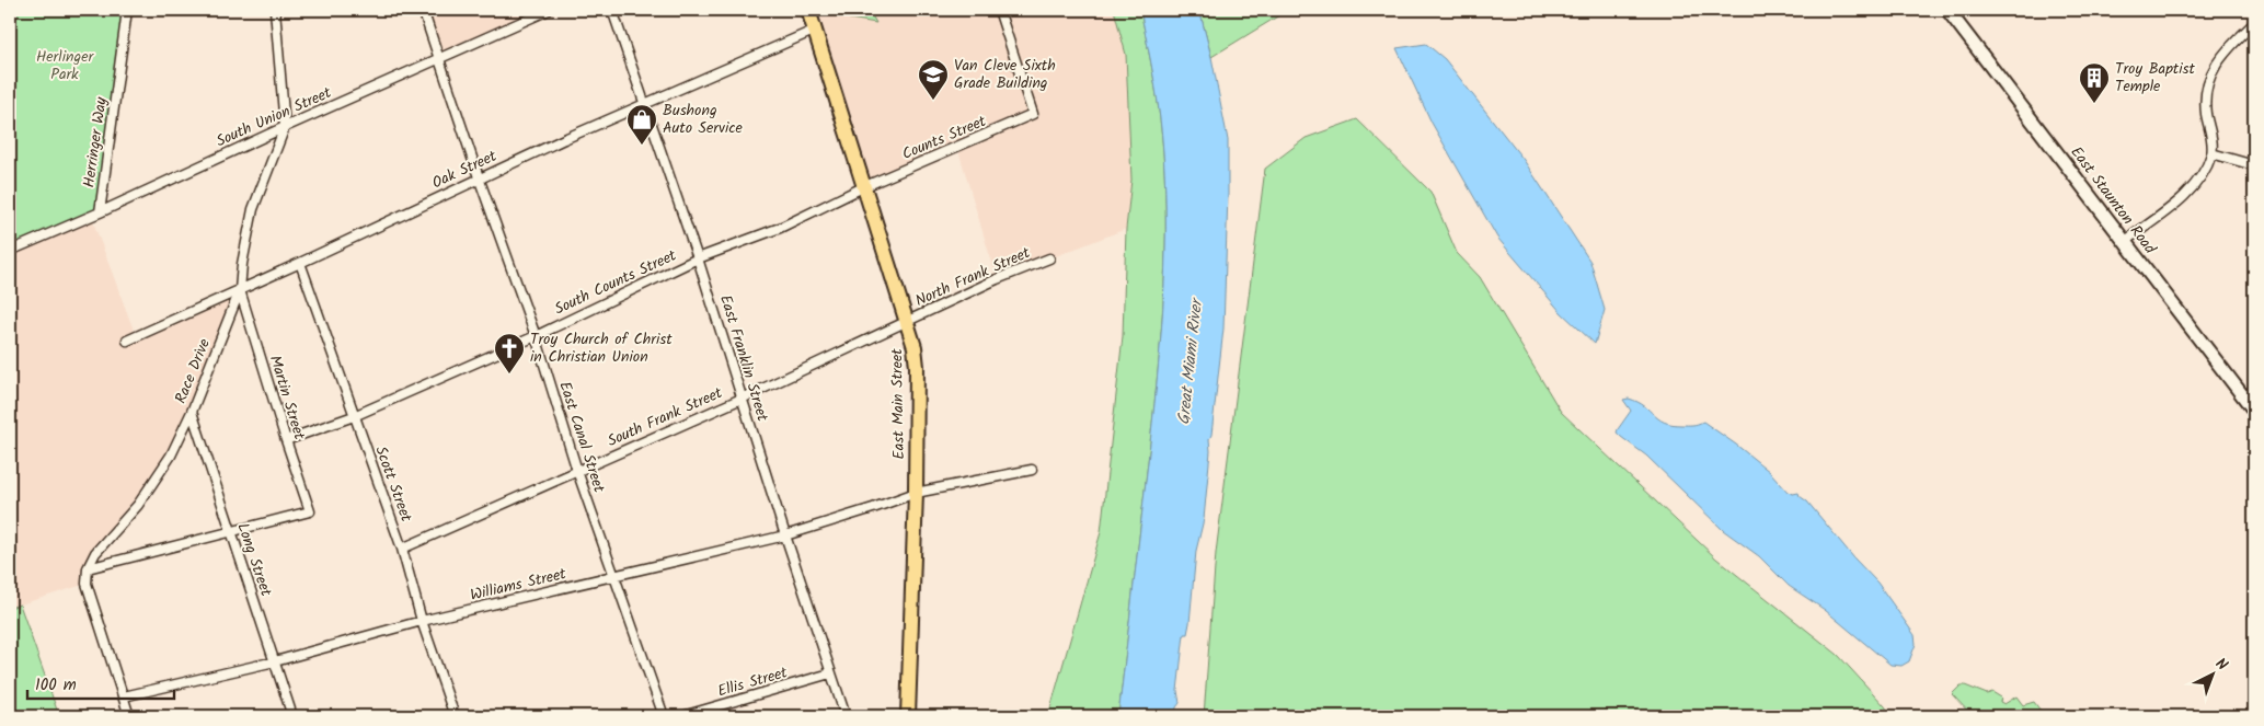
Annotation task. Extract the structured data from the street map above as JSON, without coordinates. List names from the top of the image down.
{
  "streets": {
    "main road": ["East Staunton Road", "East Main Street"],
    "street": [
      "South Union Street",
      "Counts Street",
      "Herringer Way",
      "Oak Street",
      "North Frank Street",
      "South Counts Street",
      "East Franklin Street",
      "Race Drive",
      "Martin Street",
      "South Frank Street",
      "East Canal Street",
      "Scott Street",
      "Long Street",
      "Williams Street",
      "Ellis Street"
    ]
  },
  "crossings": [
    ["South Union Street", "Herringer Way"],
    ["South Union Street", "Race Drive"],
    ["South Union Street", "East Canal Street"],
    ["Counts Street", "South Counts Street"],
    ["Counts Street", "East Main Street"],
    ["Oak Street", "East Franklin Street"],
    ["Oak Street", "Race Drive"],
    ["Oak Street", "Martin Street"],
    ["Oak Street", "East Main Street"],
    ["Oak Street", "East Canal Street"],
    ["Oak Street", "Scott Street"],
    ["North Frank Street", "East Main Street"],
    ["North Frank Street", "South Frank Street"],
    ["South Counts Street", "East Franklin Street"],
    ["South Counts Street", "Martin Street"],
    ["South Counts Street", "East Main Street"],
    ["South Counts Street", "East Canal Street"],
    ["South Counts Street", "Scott Street"],
    ["East Franklin Street", "South Frank Street"],
    ["East Franklin Street", "Williams Street"],
    ["East Franklin Street", "Ellis Street"],
    ["Race Drive", "Martin Street"],
    ["Race Drive", "Long Street"],
    ["Martin Street", "Long Street"],
    ["East Main Street", "South Frank Street"],
    ["East Main Street", "Williams Street"],
    ["South Frank Street", "East Canal Street"],
    ["South Frank Street", "Scott Street"],
    ["East Canal Street", "Williams Street"],
    ["Scott Street", "Williams Street"],
    ["Long Street", "Williams Street"]
  ],
  "water": ["Great Miami River"],
  "parks": ["Herlinger Park"],
  "places": {
    "school or university": ["Van Cleve Sixth Grade Building"],
    "building": ["Troy Baptist Temple"],
    "shop": ["Bushong Auto Service"],
    "church": ["Troy Church of Christ in Christian Union"]
  },
  "scale_bar": "100 m",
  "north": "top right"
}
